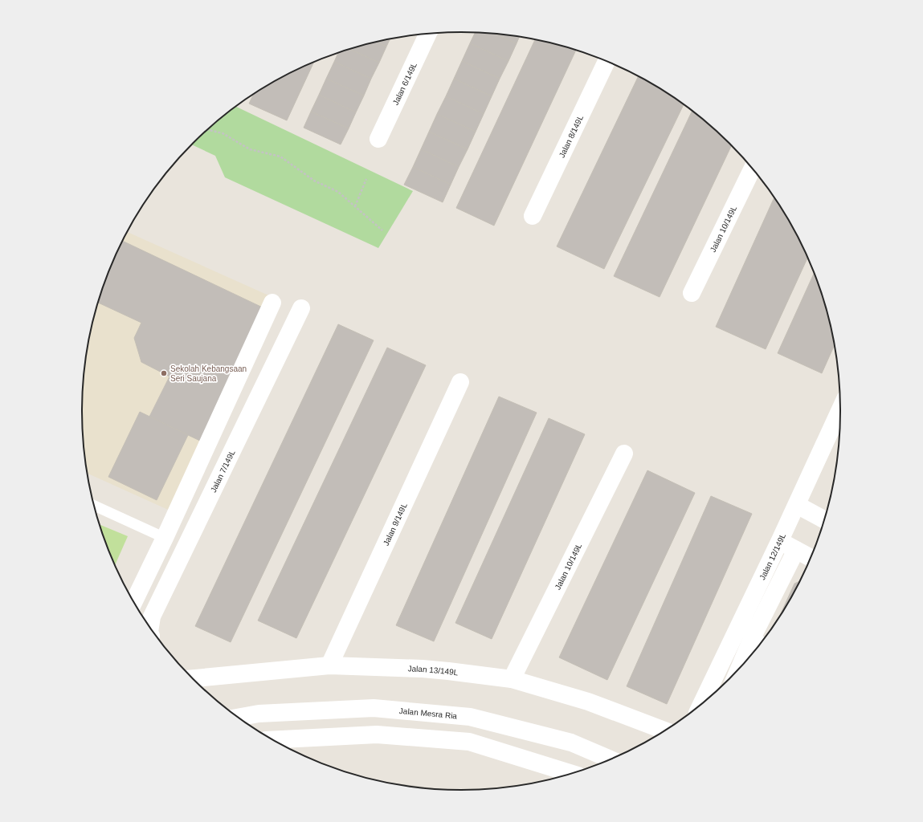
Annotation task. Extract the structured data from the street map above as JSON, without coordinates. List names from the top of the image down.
{
  "streets": {
    "street": [
      "Jalan 6/149L",
      "Jalan 8/149L",
      "Jalan 10/149L",
      "Jalan 7/149L",
      "Jalan 9/149L",
      "Jalan 12/149L",
      "Jalan 13/149L",
      "Jalan Mesra Ria"
    ]
  },
  "crossings": [
    ["Jalan 10/149L", "Jalan 13/149L"],
    ["Jalan 9/149L", "Jalan 13/149L"]
  ],
  "places": ["Sekolah Kebangsaan Seri Saujana"]
}
